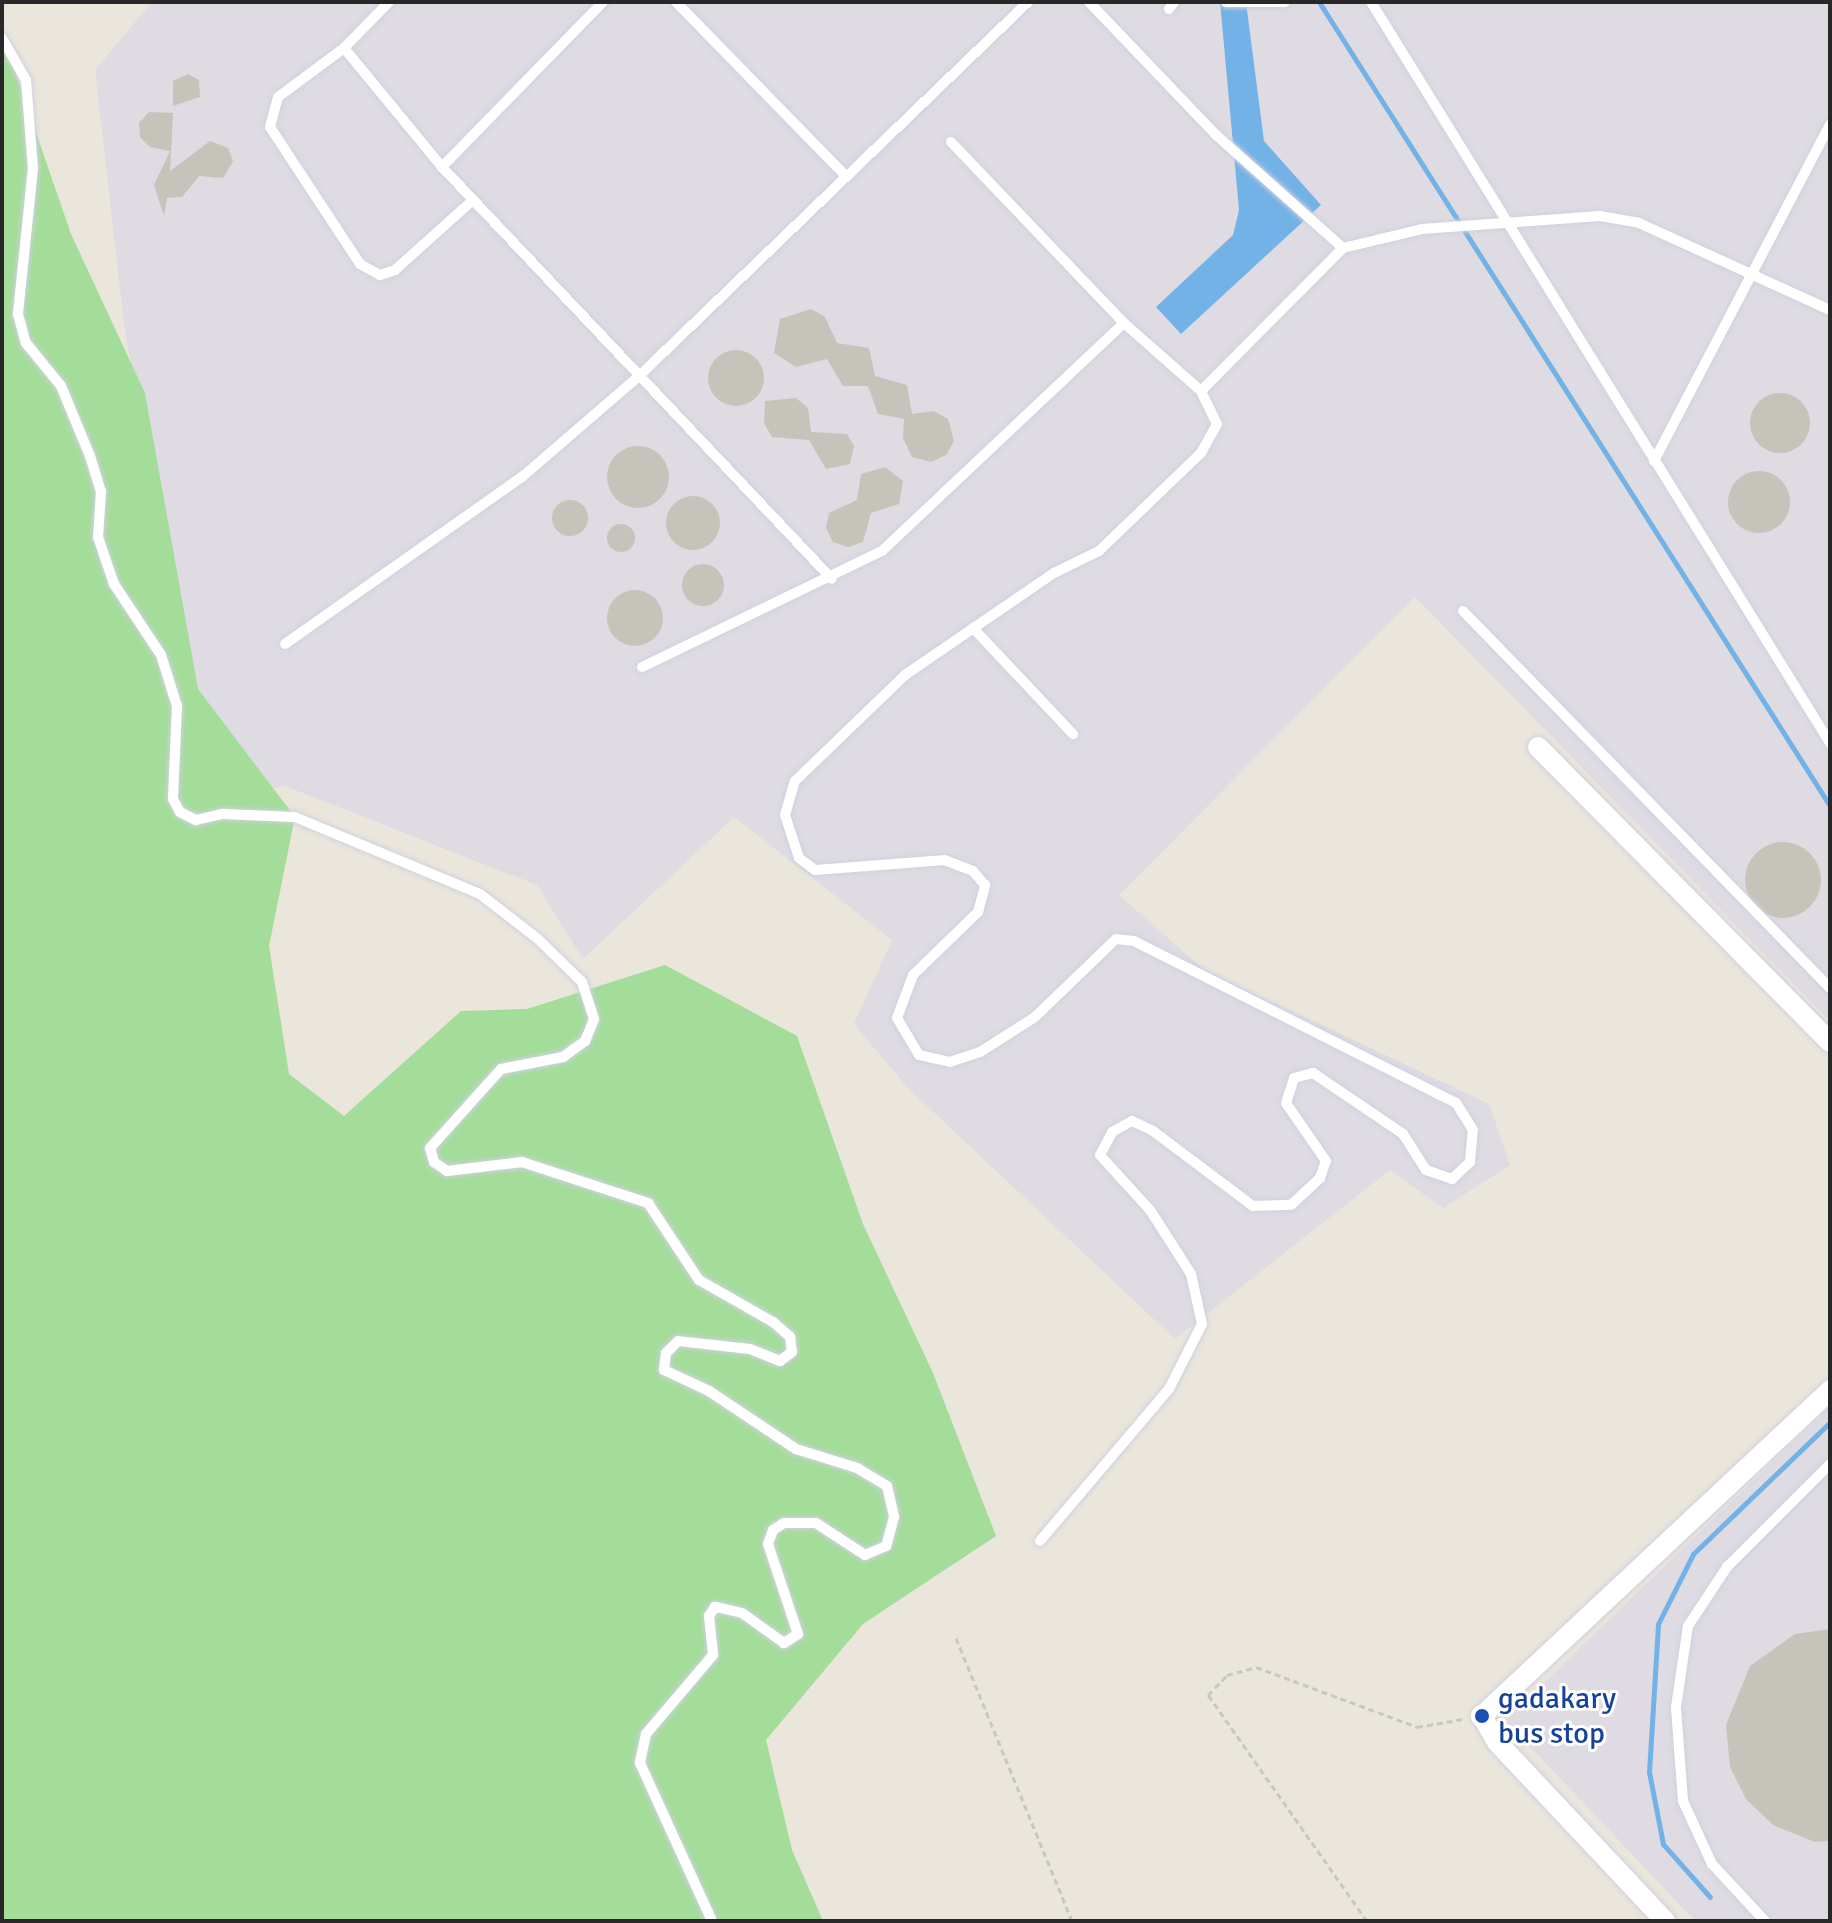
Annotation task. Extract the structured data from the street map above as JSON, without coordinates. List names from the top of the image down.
{
  "places": ["gadakary bus stop"]
}
